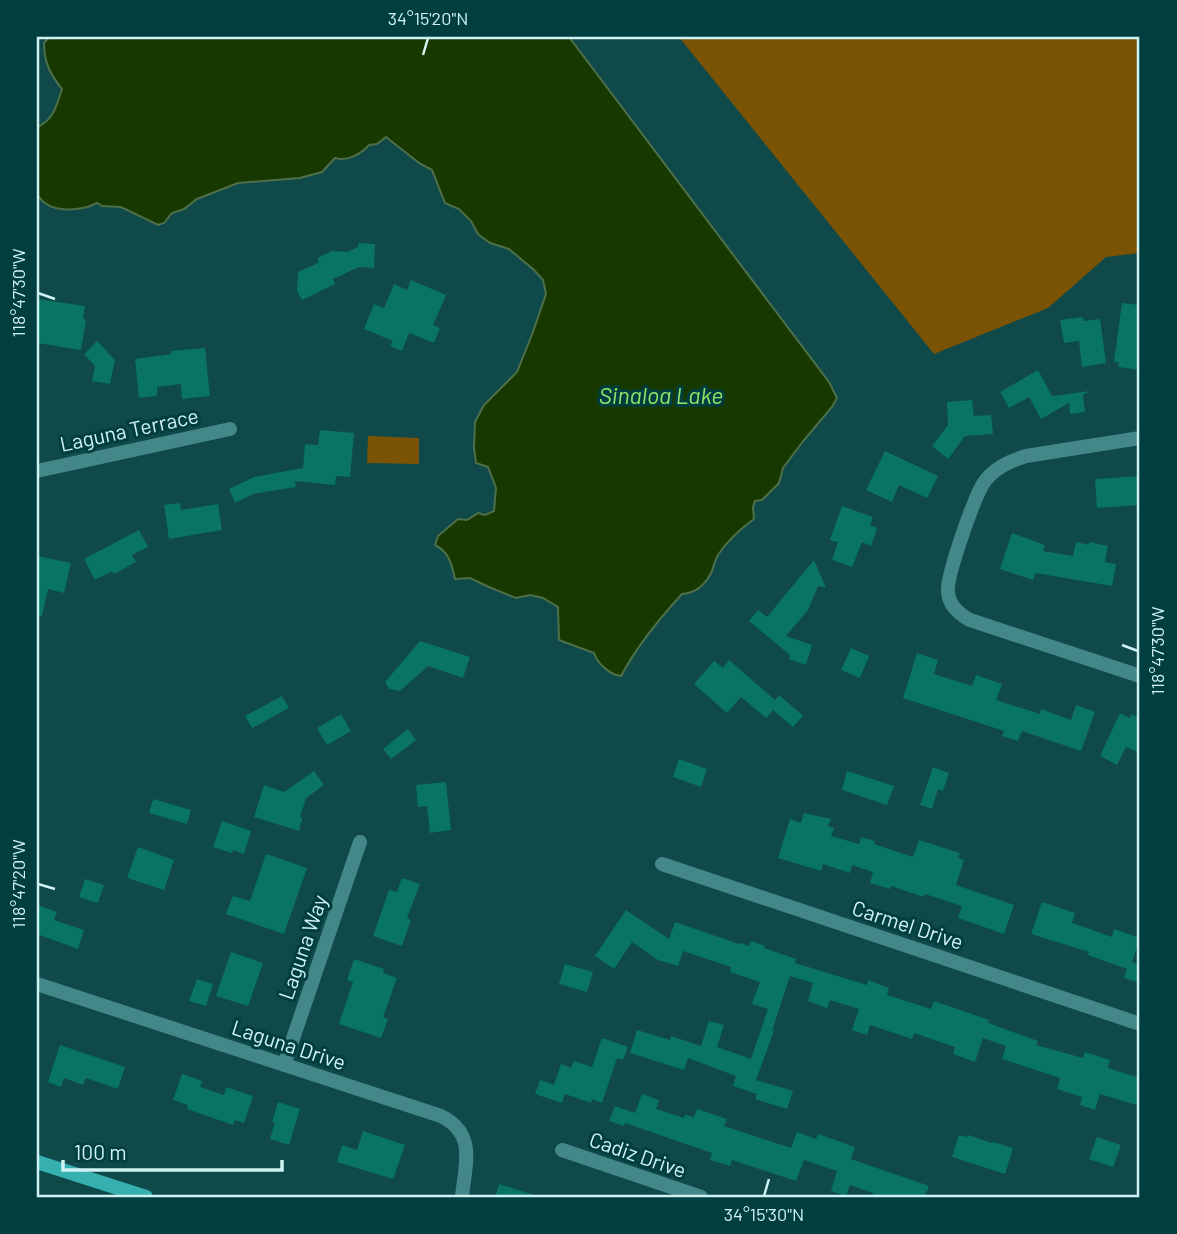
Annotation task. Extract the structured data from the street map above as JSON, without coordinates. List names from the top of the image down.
{
  "streets": {
    "street": [
      "Laguna Terrace",
      "Carmel Drive",
      "Laguna Way",
      "Laguna Drive",
      "Cadiz Drive"
    ]
  },
  "crossings": [
    ["Laguna Way", "Laguna Drive"]
  ],
  "water": ["Sinaloa Lake"],
  "scale_bar": "100 m",
  "coordinates": [
    "34°15'20\"N",
    "118°47'30\"W",
    "118°47'20\"W",
    "34°15'30\"N"
  ]
}
